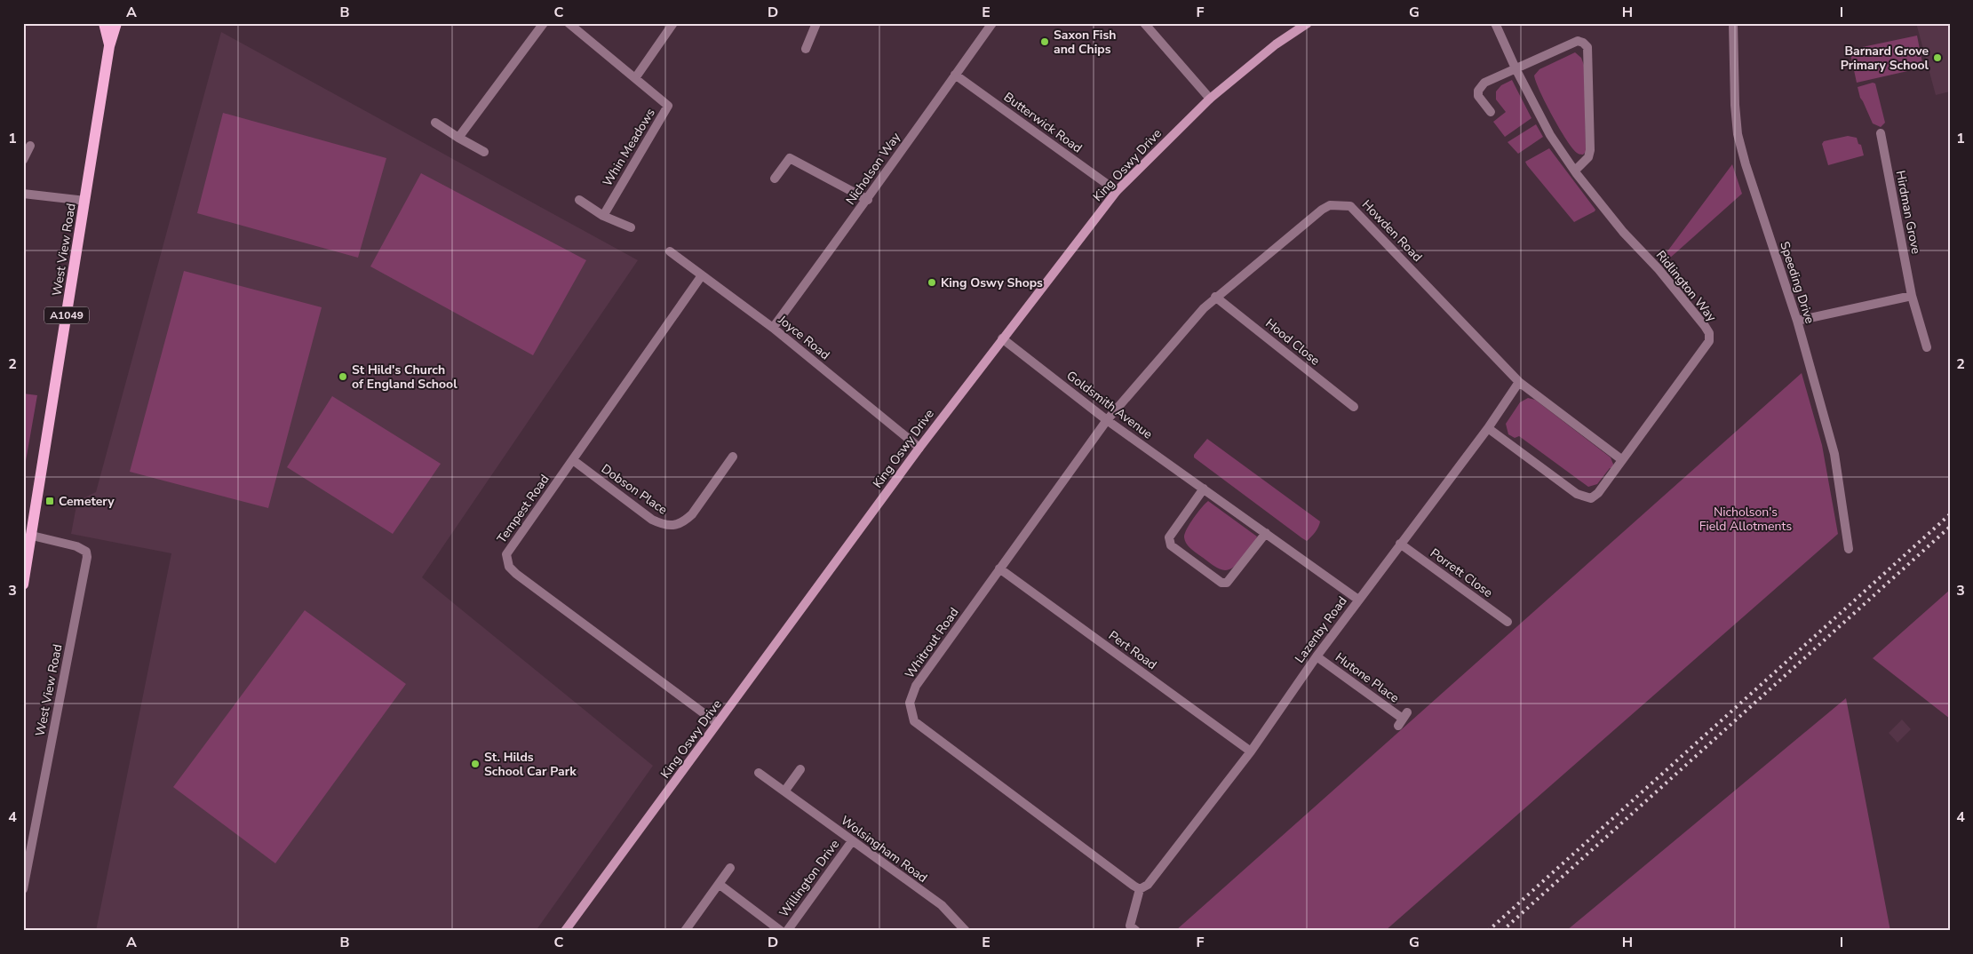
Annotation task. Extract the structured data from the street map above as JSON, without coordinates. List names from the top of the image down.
{
  "streets": {
    "main road": ["West View Road", "A1049"],
    "street": [
      "Butterwick Road",
      "Whin Meadows",
      "King Oswy Drive",
      "Nicholson Way",
      "Hirdman Grove",
      "Howden Road",
      "Speeding Drive",
      "Ridlington Way",
      "Joyce Road",
      "Hood Close",
      "Goldsmith Avenue",
      "Dobson Place",
      "Tempest Road",
      "Porrett Close",
      "Lazenby Road",
      "Whitrout Road",
      "Pert Road",
      "Hutone Place",
      "Wolsingham Road",
      "Willington Drive"
    ]
  },
  "crossings": [
    ["Butterwick Road", "King Oswy Drive"],
    ["Butterwick Road", "Nicholson Way"],
    ["King Oswy Drive", "Joyce Road"],
    ["King Oswy Drive", "Goldsmith Avenue"],
    ["King Oswy Drive", "Tempest Road"],
    ["Nicholson Way", "Joyce Road"],
    ["Howden Road", "Ridlington Way"],
    ["Howden Road", "Hood Close"],
    ["Howden Road", "Goldsmith Avenue"],
    ["Howden Road", "Lazenby Road"],
    ["Howden Road", "Whitrout Road"],
    ["Ridlington Way", "Lazenby Road"],
    ["Joyce Road", "Tempest Road"],
    ["Goldsmith Avenue", "Lazenby Road"],
    ["Goldsmith Avenue", "Whitrout Road"],
    ["Dobson Place", "Tempest Road"],
    ["Porrett Close", "Lazenby Road"],
    ["Lazenby Road", "Whitrout Road"],
    ["Lazenby Road", "Pert Road"],
    ["Lazenby Road", "Hutone Place"],
    ["Whitrout Road", "Pert Road"],
    ["Wolsingham Road", "Willington Drive"]
  ],
  "parks": ["Nicholson's Field Allotments"],
  "places": {
    "other": [
      "Saxon Fish and Chips",
      "Barnard Grove Primary School",
      "King Oswy Shops",
      "St Hild's Church of England School",
      "St. Hilds School Car Park"
    ],
    "transit": ["Cemetery"]
  },
  "grid": {
    "columns": [
      "A",
      "B",
      "C",
      "D",
      "E",
      "F",
      "G",
      "H",
      "I"
    ],
    "rows": [
      "1",
      "2",
      "3",
      "4"
    ]
  }
}
